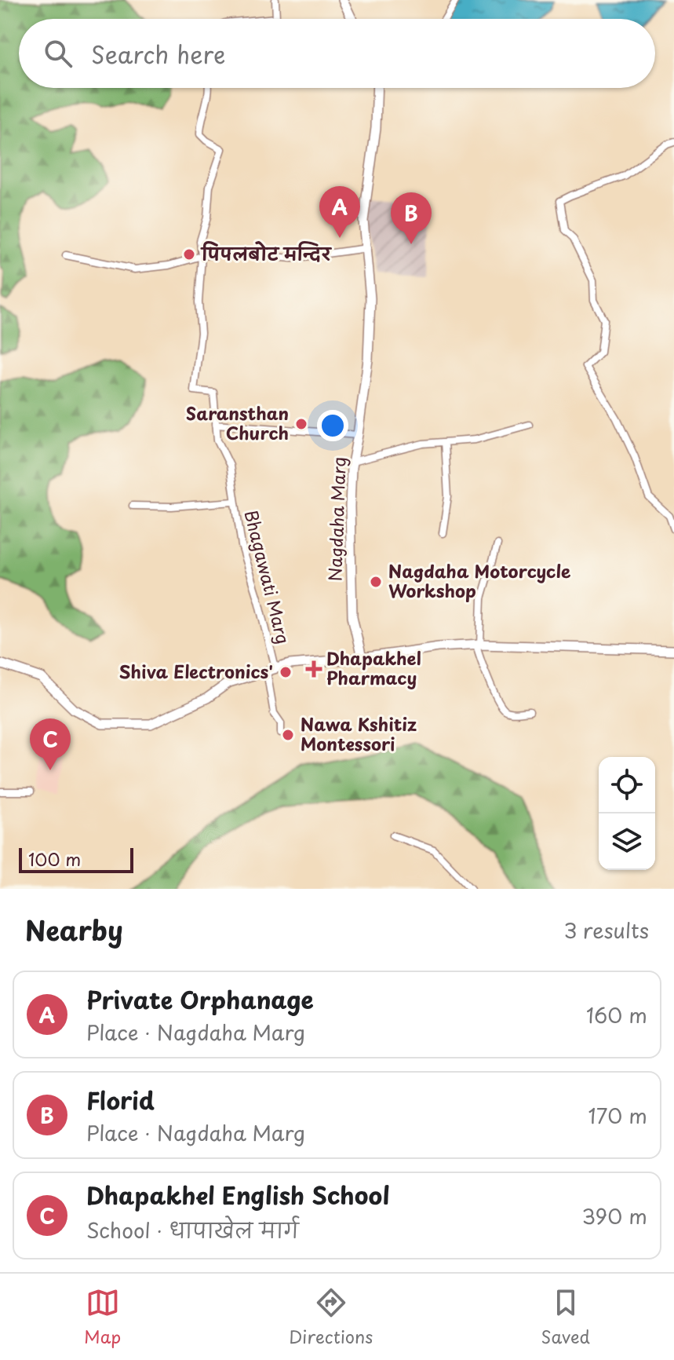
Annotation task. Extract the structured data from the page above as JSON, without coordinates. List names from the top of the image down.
{
  "streets": {
    "main road": ["Nagdaha Marg"],
    "street": ["Bhagawati Marg"]
  },
  "places": {
    "other": [
      "पिपलबोट मन्दिर",
      "Saransthan Church",
      "Nagdaha Motorcycle Workshop",
      "Shiva Electronics'",
      "Nawa Kshitiz Montessori"
    ],
    "health": ["Dhapakhel Pharmacy"]
  },
  "scale_bar": "100 m",
  "page": {
    "search": "Search here",
    "pins": ["A", "B", "C"],
    "scale": "100 m",
    "heading": ["Nearby", "3 results"],
    "list": [
      {
        "mark": "A",
        "name": "Private Orphanage",
        "note": "Place · Nagdaha Marg",
        "value": "160 m"
      },
      {
        "mark": "B",
        "name": "Florid",
        "note": "Place · Nagdaha Marg",
        "value": "170 m"
      },
      {
        "mark": "C",
        "name": "Dhapakhel English School",
        "note": "School · धापाखेल मार्ग",
        "value": "390 m"
      }
    ],
    "nav": ["Map", "Directions", "Saved"]
  }
}
